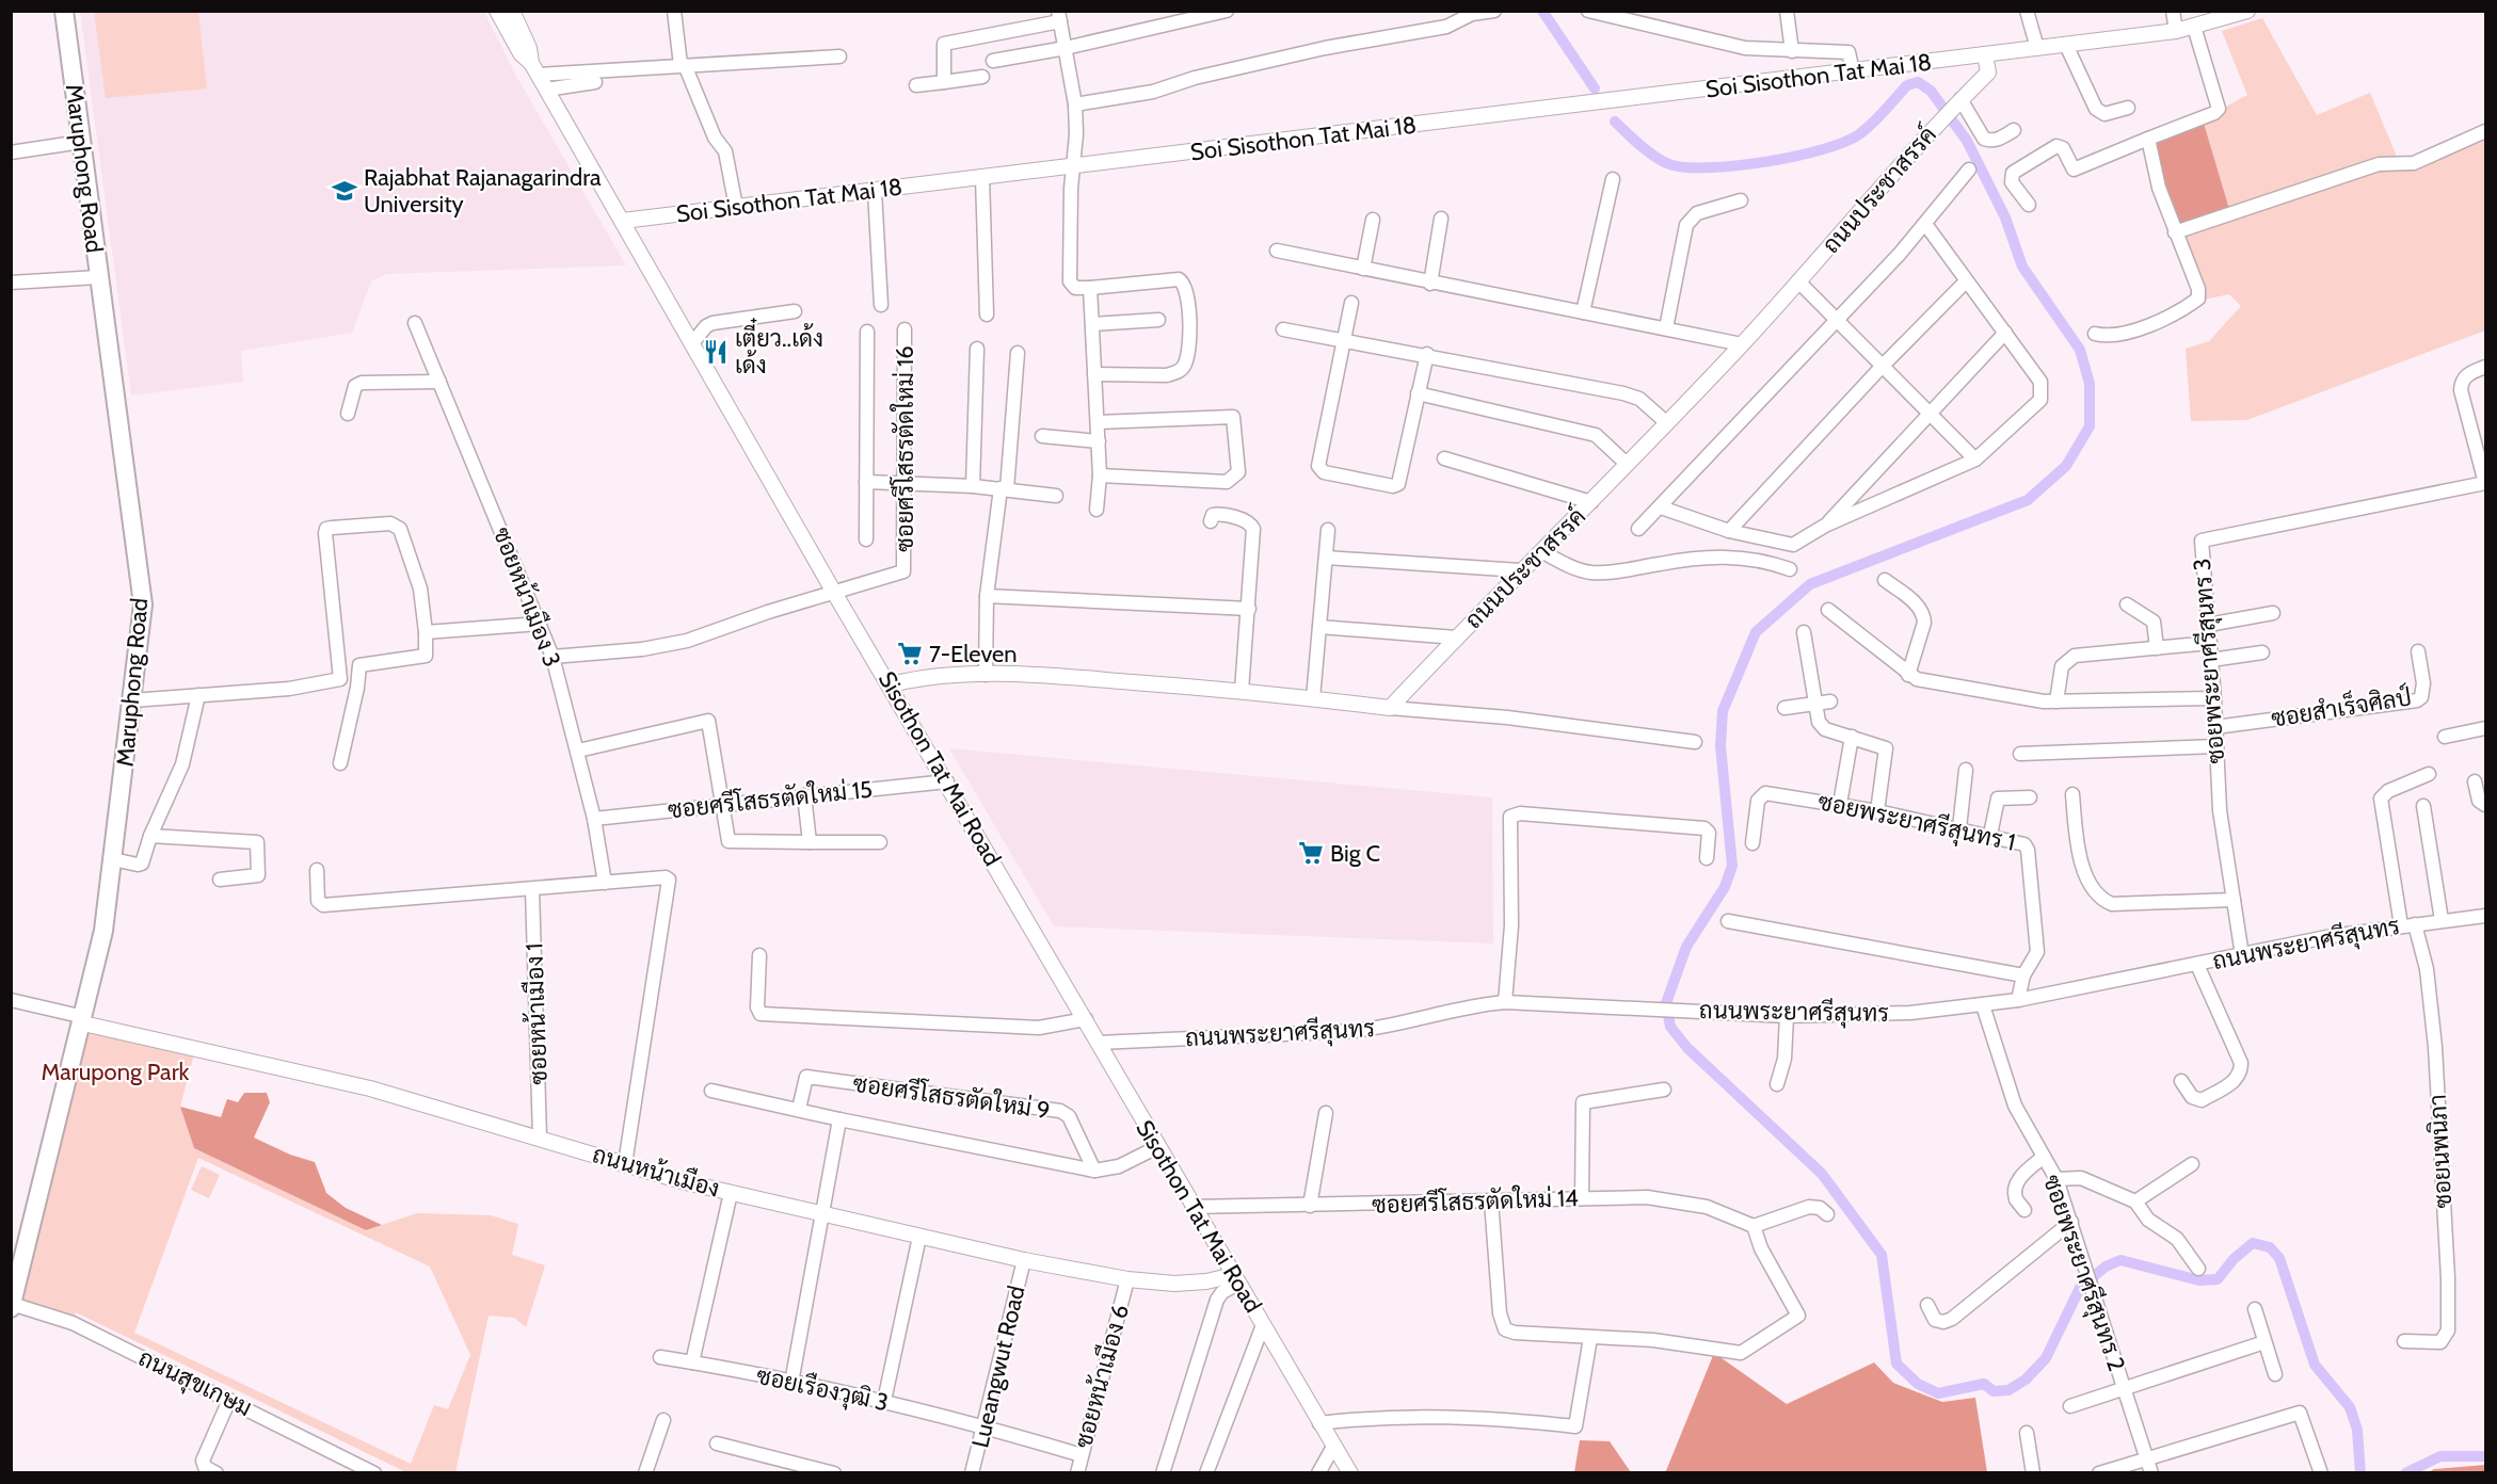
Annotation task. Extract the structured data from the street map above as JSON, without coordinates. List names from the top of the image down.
{
  "streets": {
    "main road": ["Maruphong Road"],
    "street": [
      "Soi Sisothon Tat Mai 18",
      "ถนนประชาสรรค์",
      "ซอยศรีโสธรตัดใหม่ 16",
      "ซอยหน้าเมือง 3",
      "ซอยพระยาศรีสุนทร 3",
      "ซอยสำเร็จศิลป์",
      "Sisothon Tat Mai Road",
      "ซอยศรีโสธรตัดใหม่ 15",
      "ซอยพระยาศรีสุนทร 1",
      "ถนนพระยาศรีสุนทร",
      "ซอยหน้าเมือง 1",
      "ซอยศรีโสธรตัดใหม่ 9",
      "ซอยนพนิภา",
      "ถนนหน้าเมือง",
      "ซอยศรีโสธรตัดใหม่ 14",
      "ซอยพระยาศรีสุนทร 2",
      "Lueangwut Road",
      "ซอยหน้าเมือง 6",
      "ถนนสุขเกษม",
      "ซอยเรืองวุฒิ 3"
    ]
  },
  "crossings": [
    ["Soi Sisothon Tat Mai 18", "ถนนประชาสรรค์"],
    ["Soi Sisothon Tat Mai 18", "Sisothon Tat Mai Road"],
    ["Maruphong Road", "ถนนหน้าเมือง"],
    ["Maruphong Road", "ถนนสุขเกษม"],
    ["ซอยศรีโสธรตัดใหม่ 16", "Sisothon Tat Mai Road"],
    ["ซอยหน้าเมือง 3", "ซอยศรีโสธรตัดใหม่ 15"],
    ["ซอยพระยาศรีสุนทร 3", "ซอยสำเร็จศิลป์"],
    ["ซอยพระยาศรีสุนทร 3", "ถนนพระยาศรีสุนทร"],
    ["Sisothon Tat Mai Road", "ซอยศรีโสธรตัดใหม่ 15"],
    ["Sisothon Tat Mai Road", "ถนนพระยาศรีสุนทร"],
    ["Sisothon Tat Mai Road", "ซอยศรีโสธรตัดใหม่ 9"],
    ["Sisothon Tat Mai Road", "ถนนหน้าเมือง"],
    ["Sisothon Tat Mai Road", "ซอยศรีโสธรตัดใหม่ 14"],
    ["ซอยพระยาศรีสุนทร 1", "ถนนพระยาศรีสุนทร"],
    ["ถนนพระยาศรีสุนทร", "ซอยนพนิภา"],
    ["ถนนพระยาศรีสุนทร", "ซอยพระยาศรีสุนทร 2"],
    ["ซอยหน้าเมือง 1", "ถนนหน้าเมือง"],
    ["ถนนหน้าเมือง", "Lueangwut Road"],
    ["ถนนหน้าเมือง", "ซอยหน้าเมือง 6"],
    ["Lueangwut Road", "ซอยเรืองวุฒิ 3"],
    ["ซอยหน้าเมือง 6", "ซอยเรืองวุฒิ 3"]
  ],
  "parks": ["Marupong Park"],
  "places": {
    "school or university": ["Rajabhat Rajanagarindra University"],
    "restaurant": ["เตี๋ยว..เด้ง เด้ง"],
    "supermarket": ["7-Eleven", "Big C"]
  }
}
